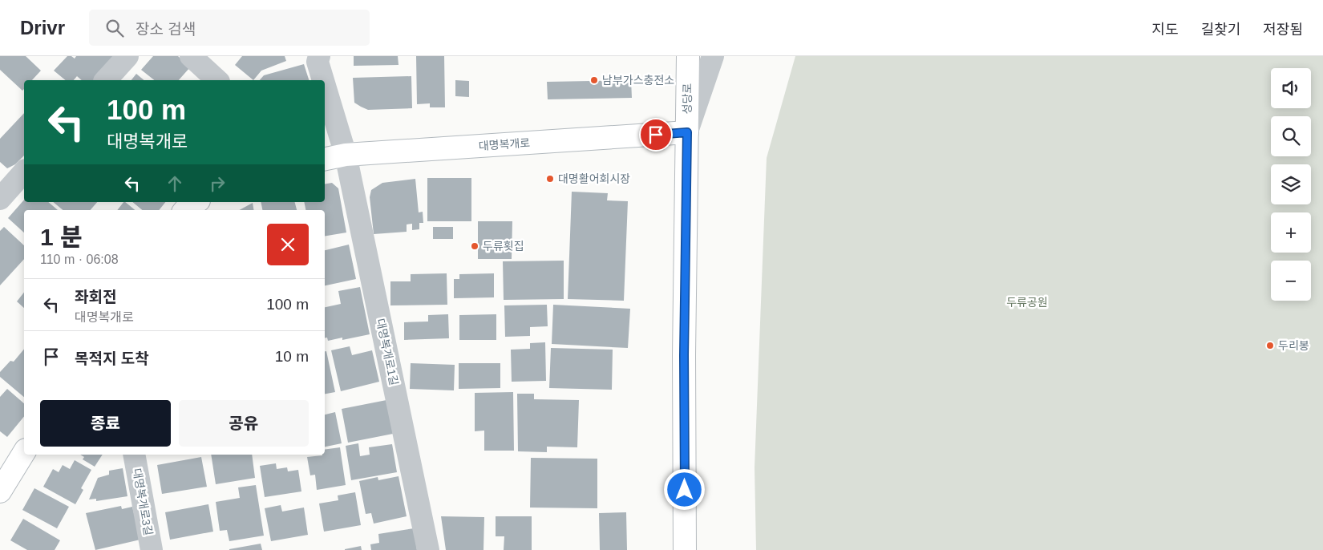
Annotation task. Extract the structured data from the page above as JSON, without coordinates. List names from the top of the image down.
{
  "streets": {
    "main road": ["성당로", "대명복개로"],
    "street": ["대명복개로1길", "대명복개로3길"]
  },
  "crossings": [
    ["성당로", "대명복개로"],
    ["대명복개로", "대명복개로1길"]
  ],
  "parks": ["두류공원"],
  "places": [
    "남부가스충전소",
    "대명활어회시장",
    "두류횟집",
    "두리봉"
  ],
  "page": {
    "header": "Drivr",
    "search": "장소 검색",
    "nav": ["지도", "길찾기", "저장됨"],
    "map_buttons": ["+", "−"],
    "turn": ["100 m", "대명복개로"],
    "heading": ["1 분", "110 m · 06:08"],
    "list": [
      {
        "name": "좌회전",
        "note": "대명복개로",
        "value": "100 m"
      },
      {
        "name": "목적지 도착",
        "value": "10 m"
      }
    ],
    "buttons": ["종료", "공유"]
  }
}
